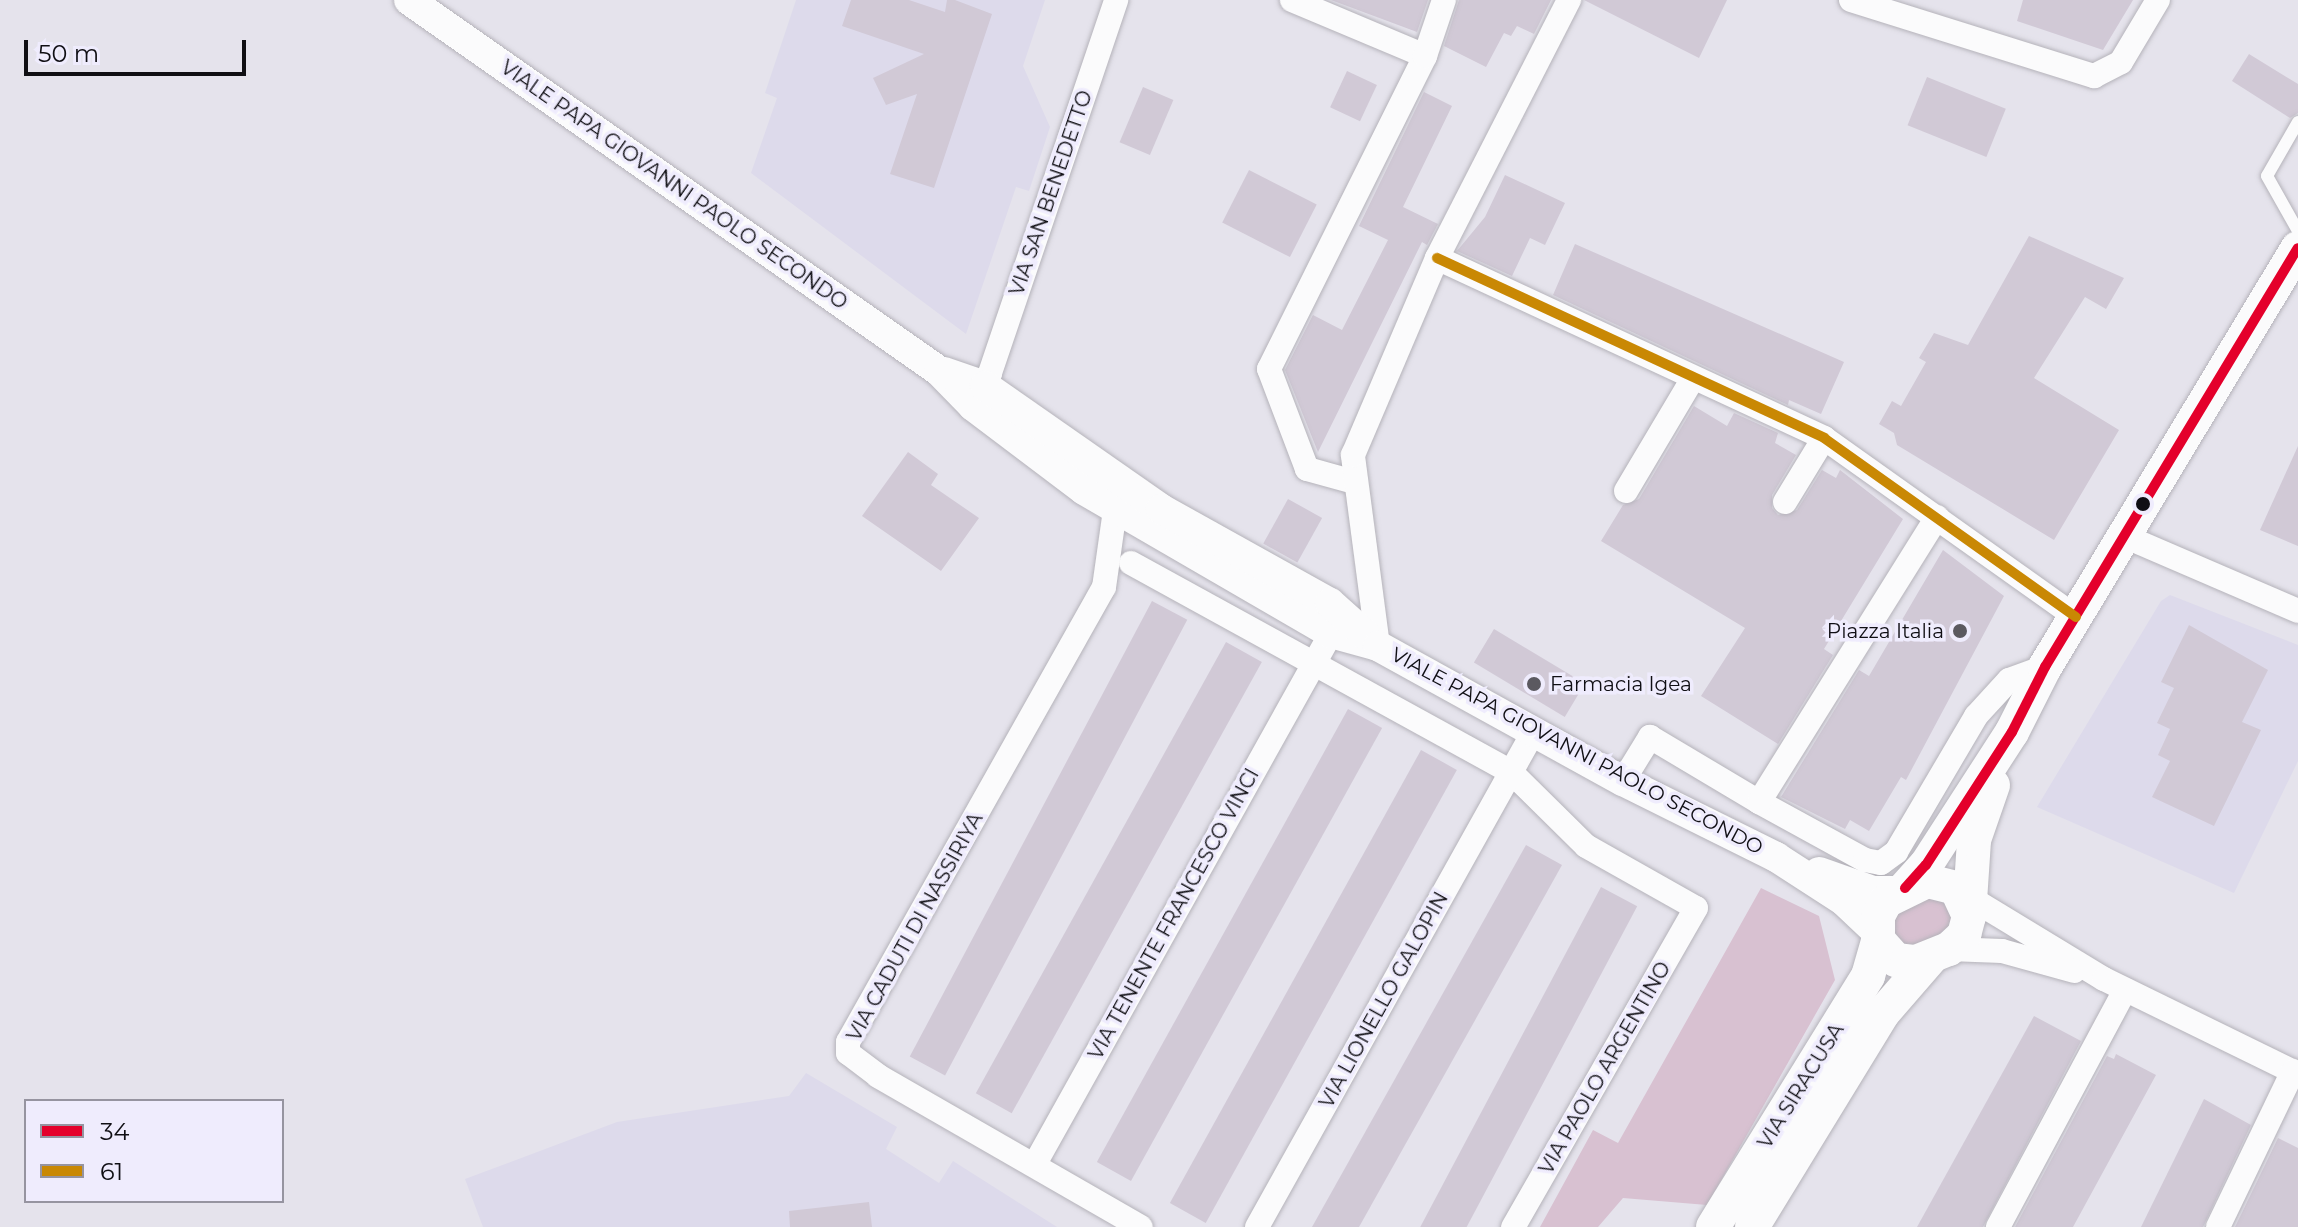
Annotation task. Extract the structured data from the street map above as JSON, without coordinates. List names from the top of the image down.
{
  "streets": {
    "main road": ["VIA SIRACUSA"],
    "street": [
      "VIALE PAPA GIOVANNI PAOLO SECONDO",
      "VIA SAN BENEDETTO",
      "VIA TENENTE FRANCESCO VINCI",
      "VIA CADUTI DI NASSIRIYA",
      "VIA LIONELLO GALOPIN",
      "VIA PAOLO ARGENTINO"
    ]
  },
  "crossings": [
    ["VIALE PAPA GIOVANNI PAOLO SECONDO", "VIA SAN BENEDETTO"],
    ["VIALE PAPA GIOVANNI PAOLO SECONDO", "VIA TENENTE FRANCESCO VINCI"],
    ["VIALE PAPA GIOVANNI PAOLO SECONDO", "VIA LIONELLO GALOPIN"],
    ["VIA TENENTE FRANCESCO VINCI", "VIA CADUTI DI NASSIRIYA"],
    ["VIA LIONELLO GALOPIN", "VIA PAOLO ARGENTINO"]
  ],
  "places": ["Piazza Italia", "Farmacia Igea"],
  "lines": ["transit line 34", "transit line 61"],
  "legend": ["34", "61"],
  "scale_bar": "50 m"
}
